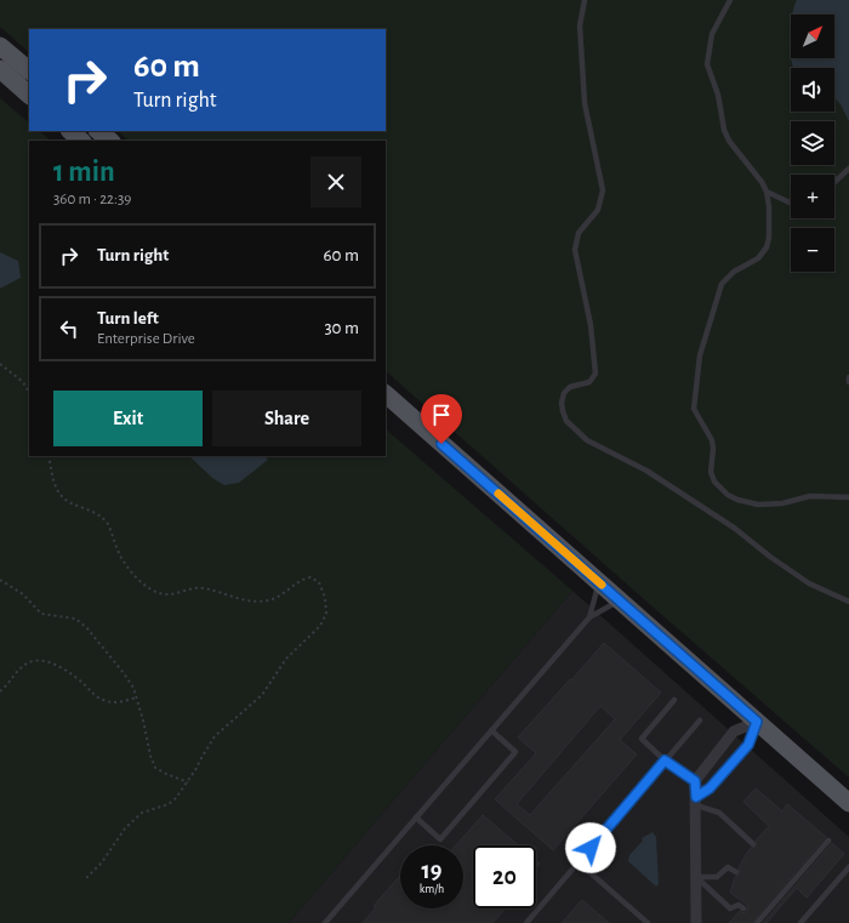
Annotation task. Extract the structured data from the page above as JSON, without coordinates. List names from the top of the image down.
{
  "north": "top right",
  "page": {
    "map_buttons": ["+", "−"],
    "turn": ["60 m", "Turn right"],
    "heading": ["1 min", "360 m · 22:39"],
    "list": [
      {
        "name": "Turn right",
        "value": "60 m"
      },
      {
        "name": "Turn left",
        "note": "Enterprise Drive",
        "value": "30 m"
      }
    ],
    "buttons": ["Exit", "Share"],
    "speed": "19 km/h",
    "limit": "20"
  }
}
